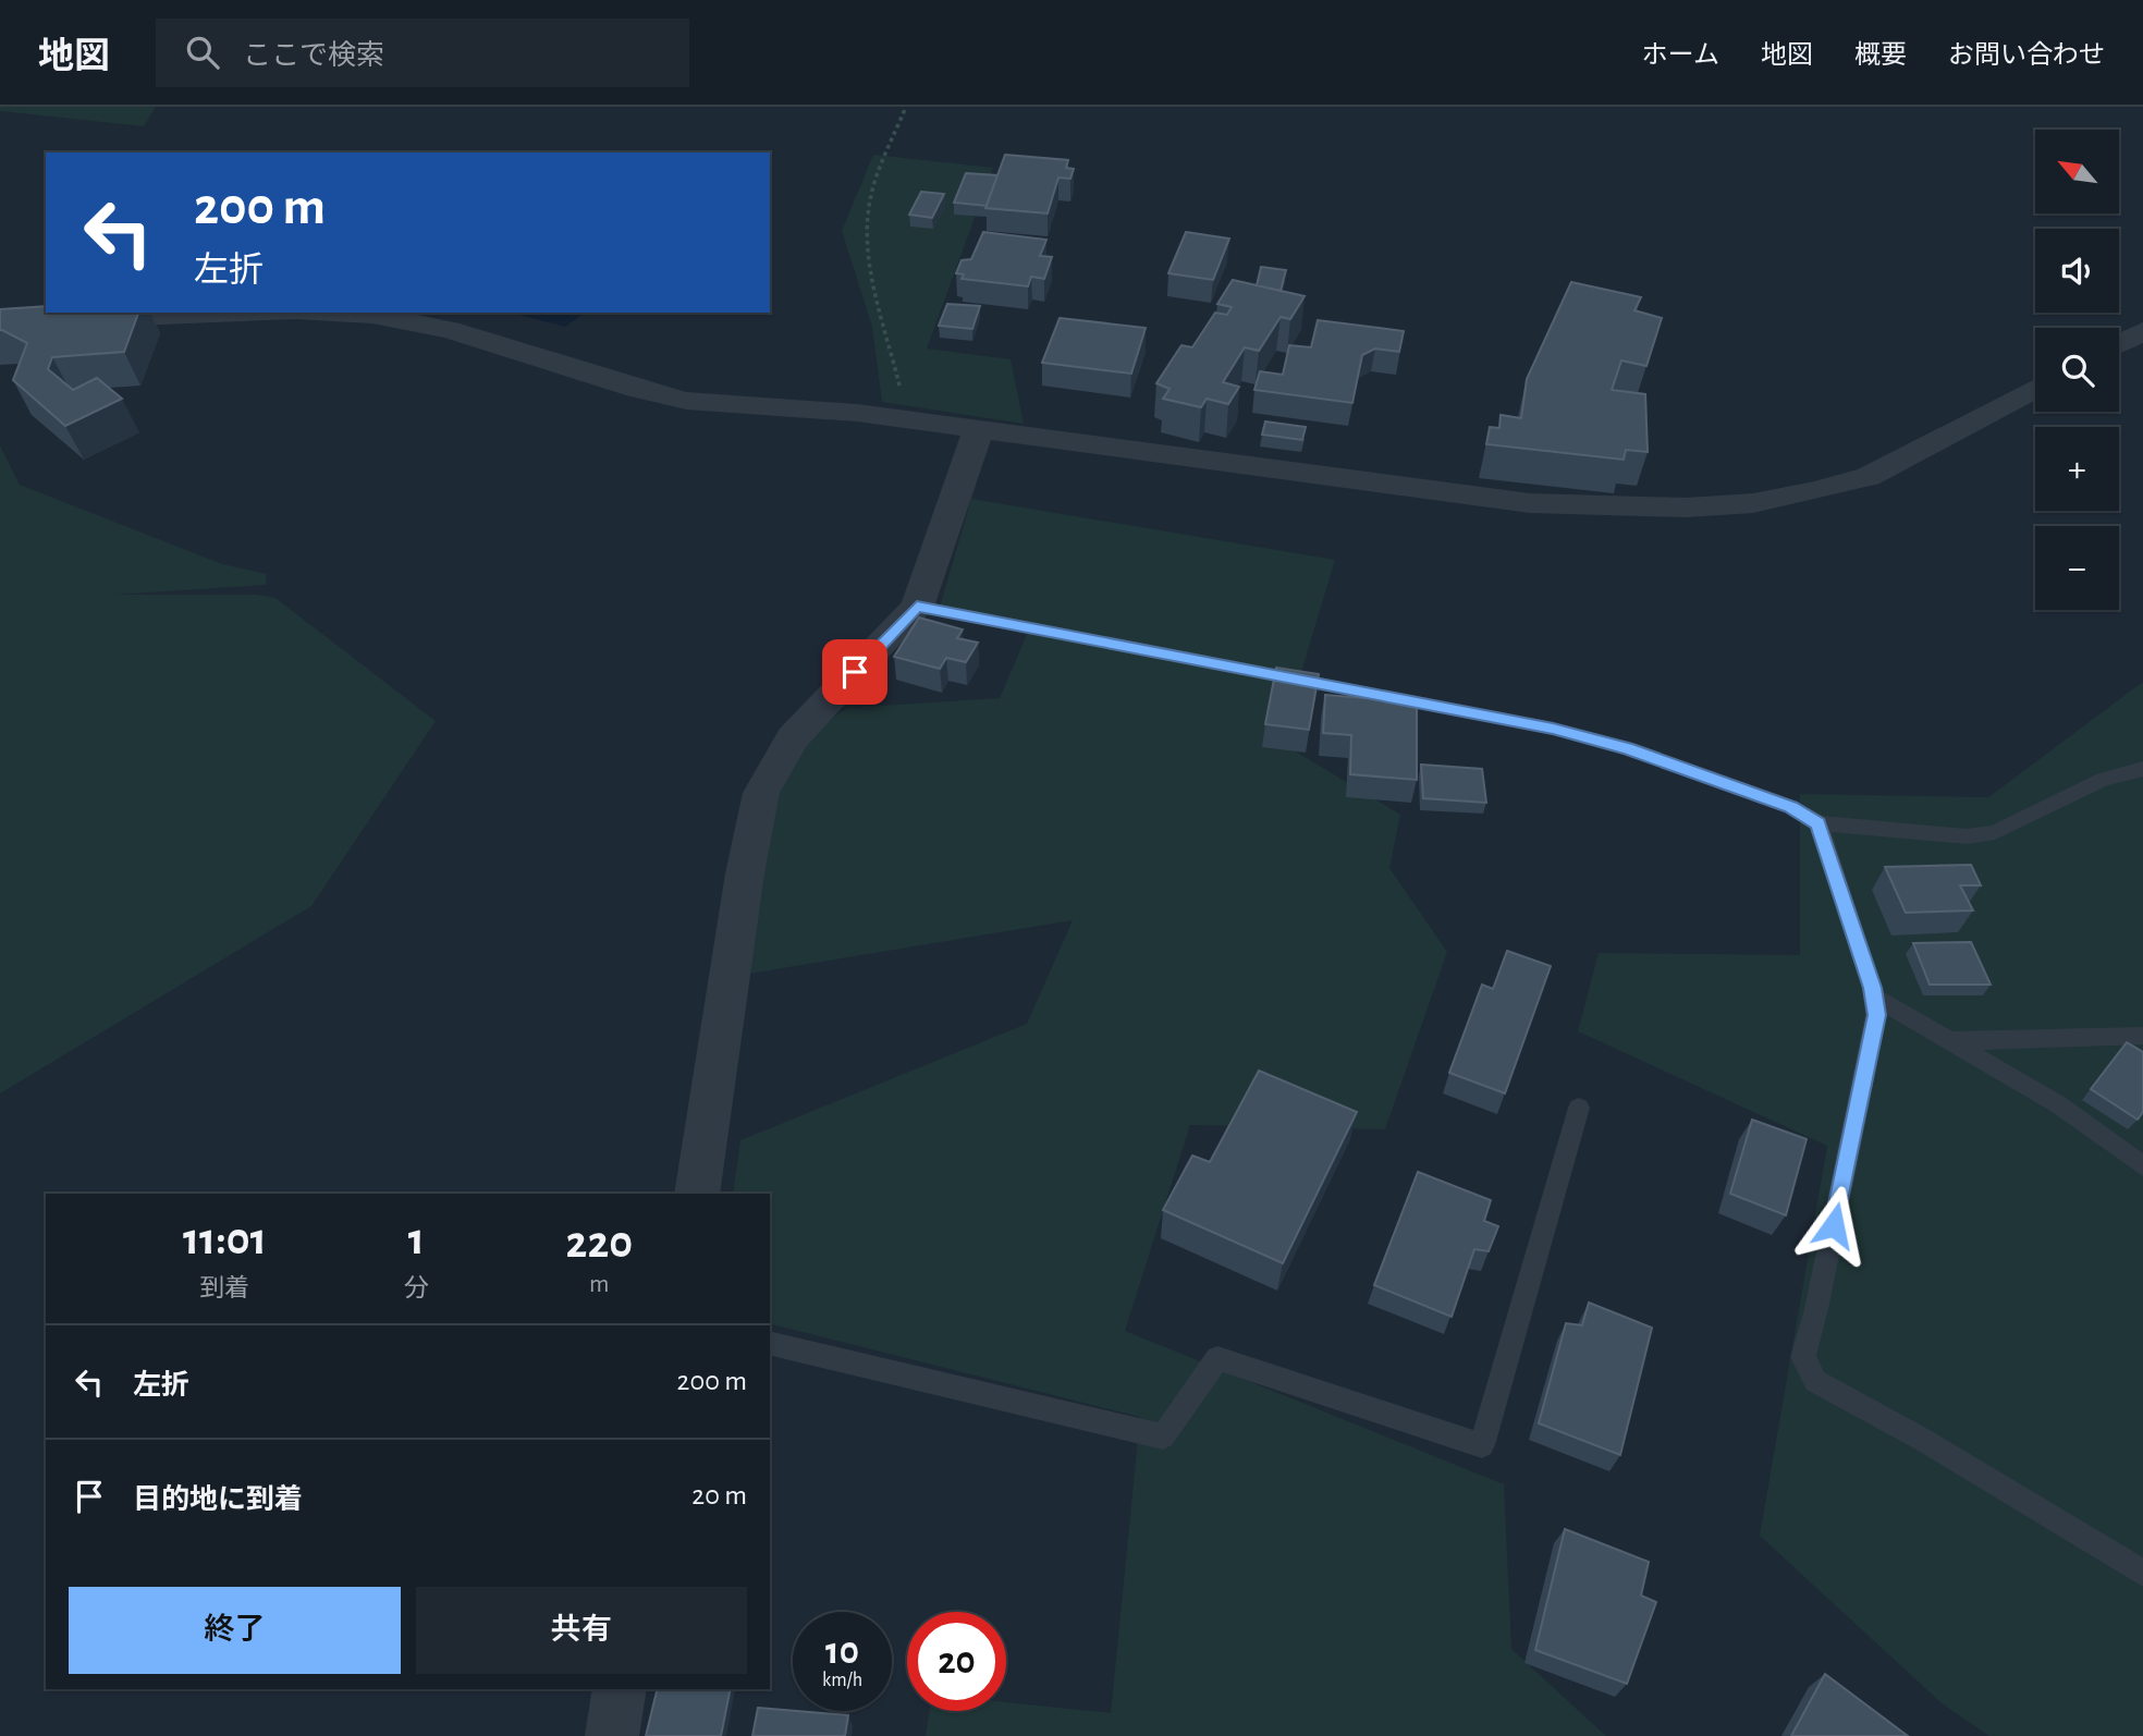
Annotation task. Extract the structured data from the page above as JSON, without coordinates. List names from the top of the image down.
{
  "north": "top left",
  "page": {
    "header": "地図",
    "search": "ここで検索",
    "nav": [
      "ホーム",
      "地図",
      "概要",
      "お問い合わせ"
    ],
    "map_buttons": ["+", "−"],
    "turn": ["200 m", "左折"],
    "eta": [
      "11:01",
      "到着",
      "1",
      "分",
      "220",
      "m"
    ],
    "list": [
      {
        "name": "左折",
        "value": "200 m"
      },
      {
        "name": "目的地に到着",
        "value": "20 m"
      }
    ],
    "buttons": ["終了", "共有"],
    "speed": "10 km/h",
    "limit": "20"
  }
}
